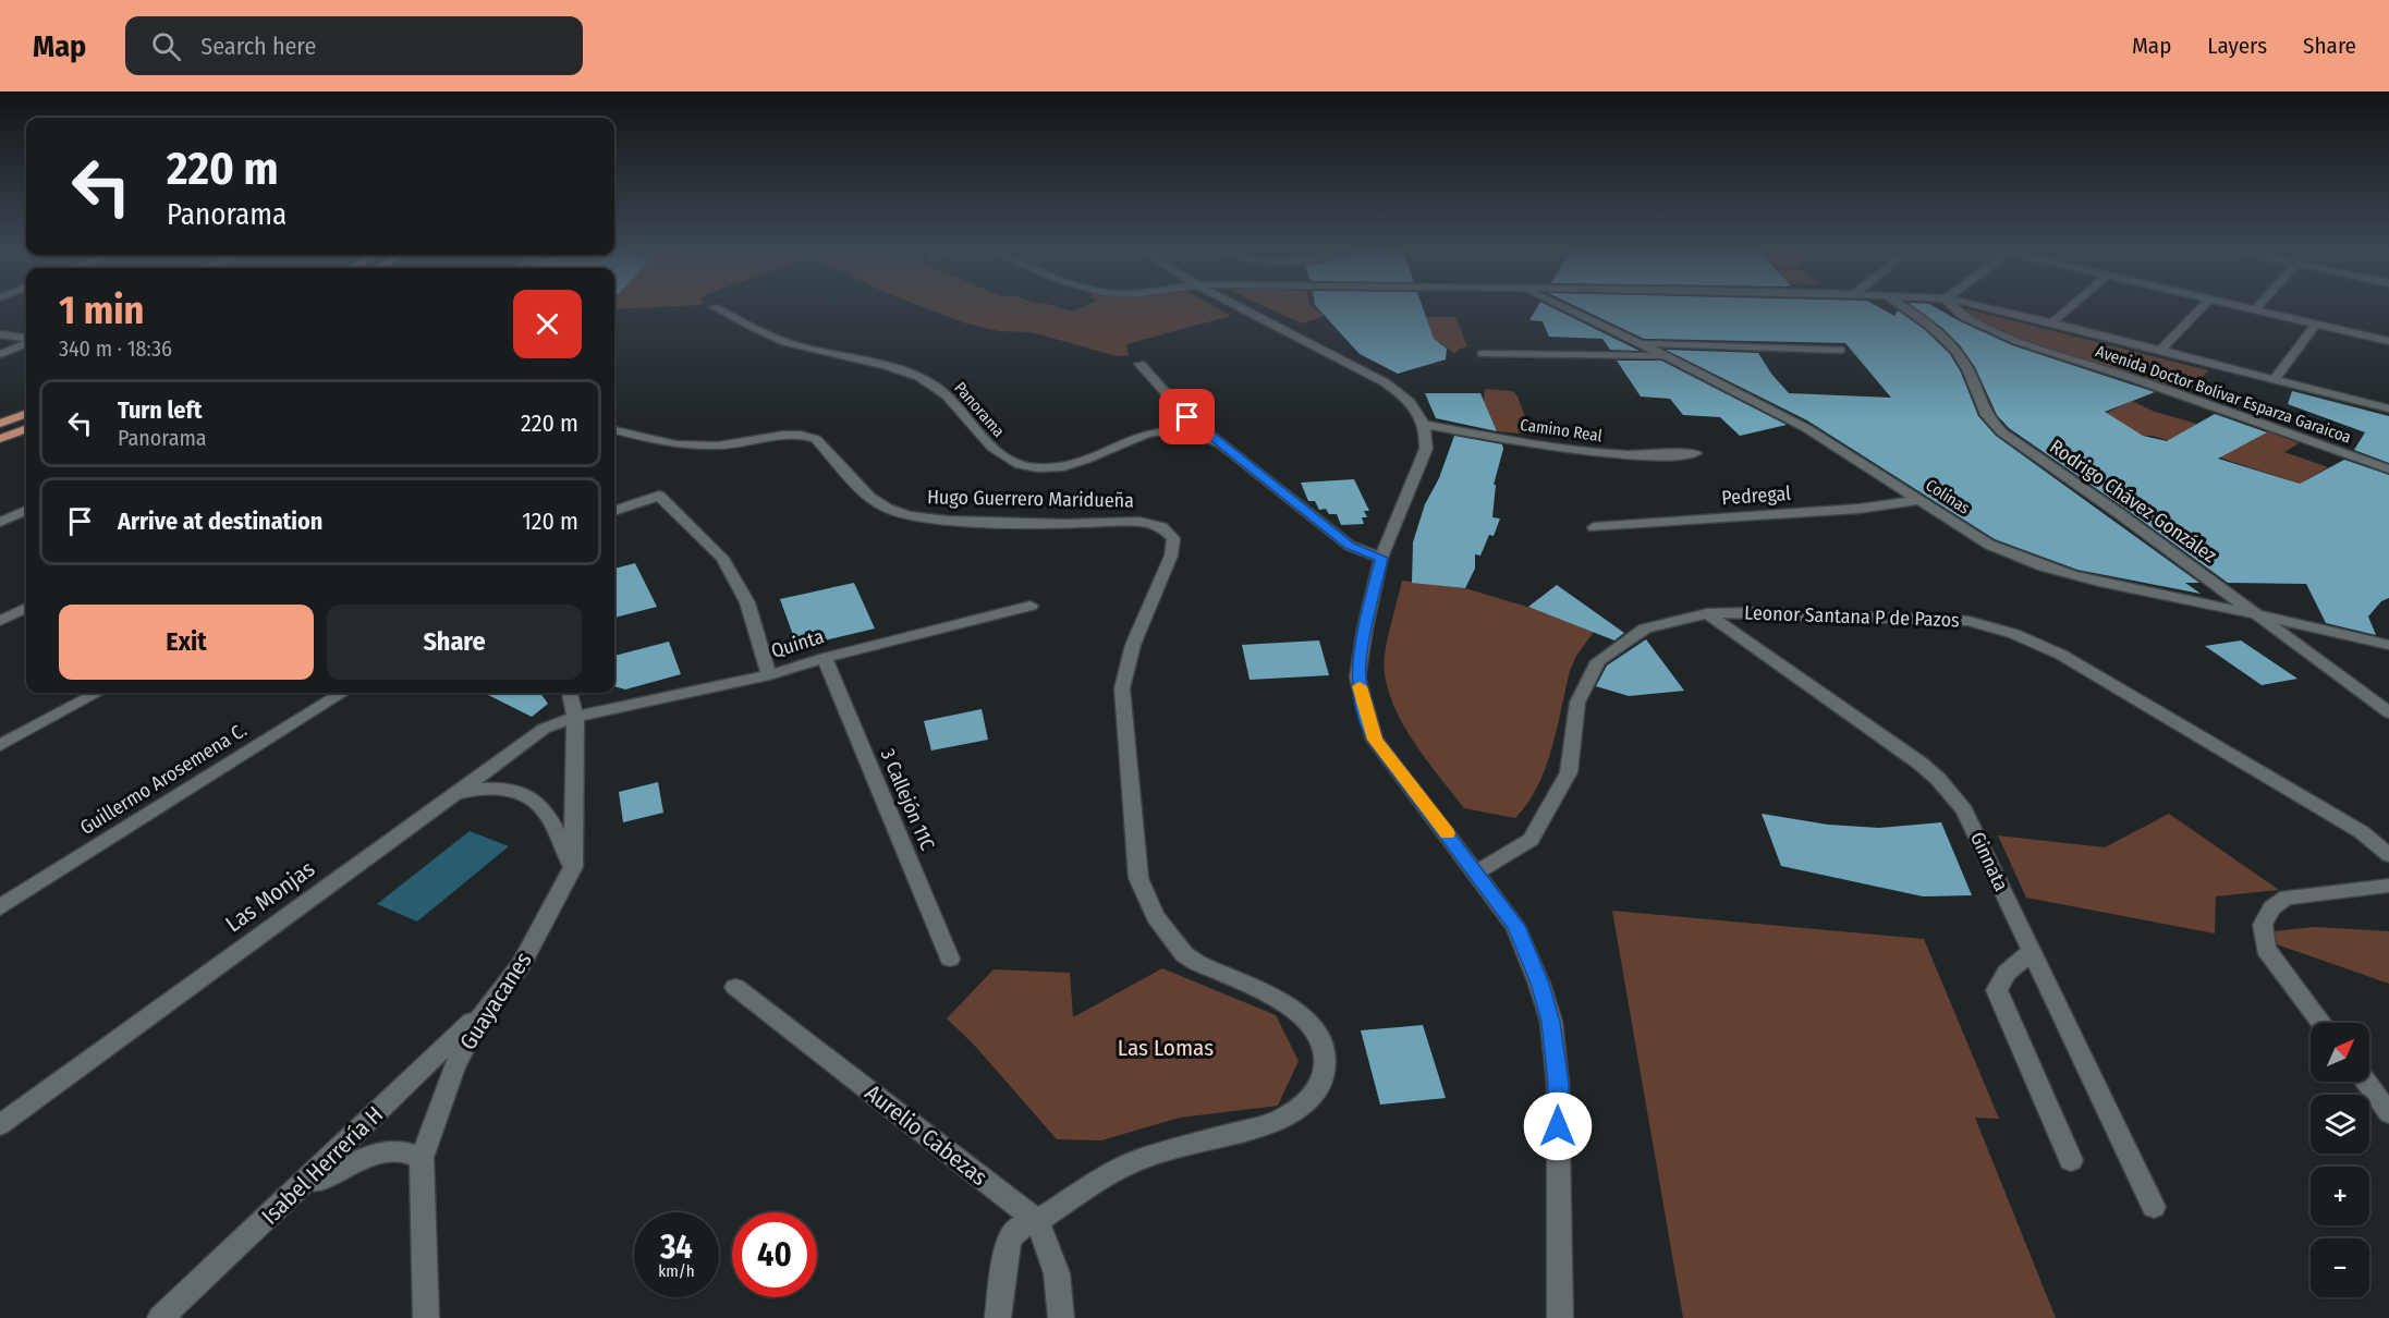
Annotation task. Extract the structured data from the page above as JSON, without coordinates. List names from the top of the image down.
{
  "streets": {
    "street": [
      "Avenida Doctor Bolívar Esparza Garaicoa",
      "Panorama",
      "Camino Real",
      "Pedregal",
      "Colinas",
      "Hugo Guerrero Maridueña",
      "Rodrigo Chávez González",
      "Leonor Santana P de Pazos",
      "Quinta",
      "Guillermo Arosemena C.",
      "3 Callejón 11C",
      "Ginnata",
      "Las Monjas",
      "Guayacanes",
      "Aurelio Cabezas",
      "Isabel Herrería H"
    ]
  },
  "crossings": [
    ["Pedregal", "Colinas"],
    ["Colinas", "Rodrigo Chávez González"],
    ["Hugo Guerrero Maridueña", "Aurelio Cabezas"],
    ["Leonor Santana P de Pazos", "Ginnata"],
    ["Quinta", "3 Callejón 11C"],
    ["Quinta", "Las Monjas"],
    ["Quinta", "Guayacanes"],
    ["Las Monjas", "Guayacanes"],
    ["Guayacanes", "Isabel Herrería H"]
  ],
  "parks": ["Las Lomas"],
  "north": "top right",
  "page": {
    "header": "Map",
    "search": "Search here",
    "nav": ["Map", "Layers", "Share"],
    "turn": ["220 m", "Panorama"],
    "heading": ["1 min", "340 m · 18:36"],
    "list": [
      {
        "name": "Turn left",
        "note": "Panorama",
        "value": "220 m"
      },
      {
        "name": "Arrive at destination",
        "value": "120 m"
      }
    ],
    "buttons": ["Exit", "Share"],
    "map_buttons": ["+", "−"],
    "speed": "34 km/h",
    "limit": "40"
  }
}
